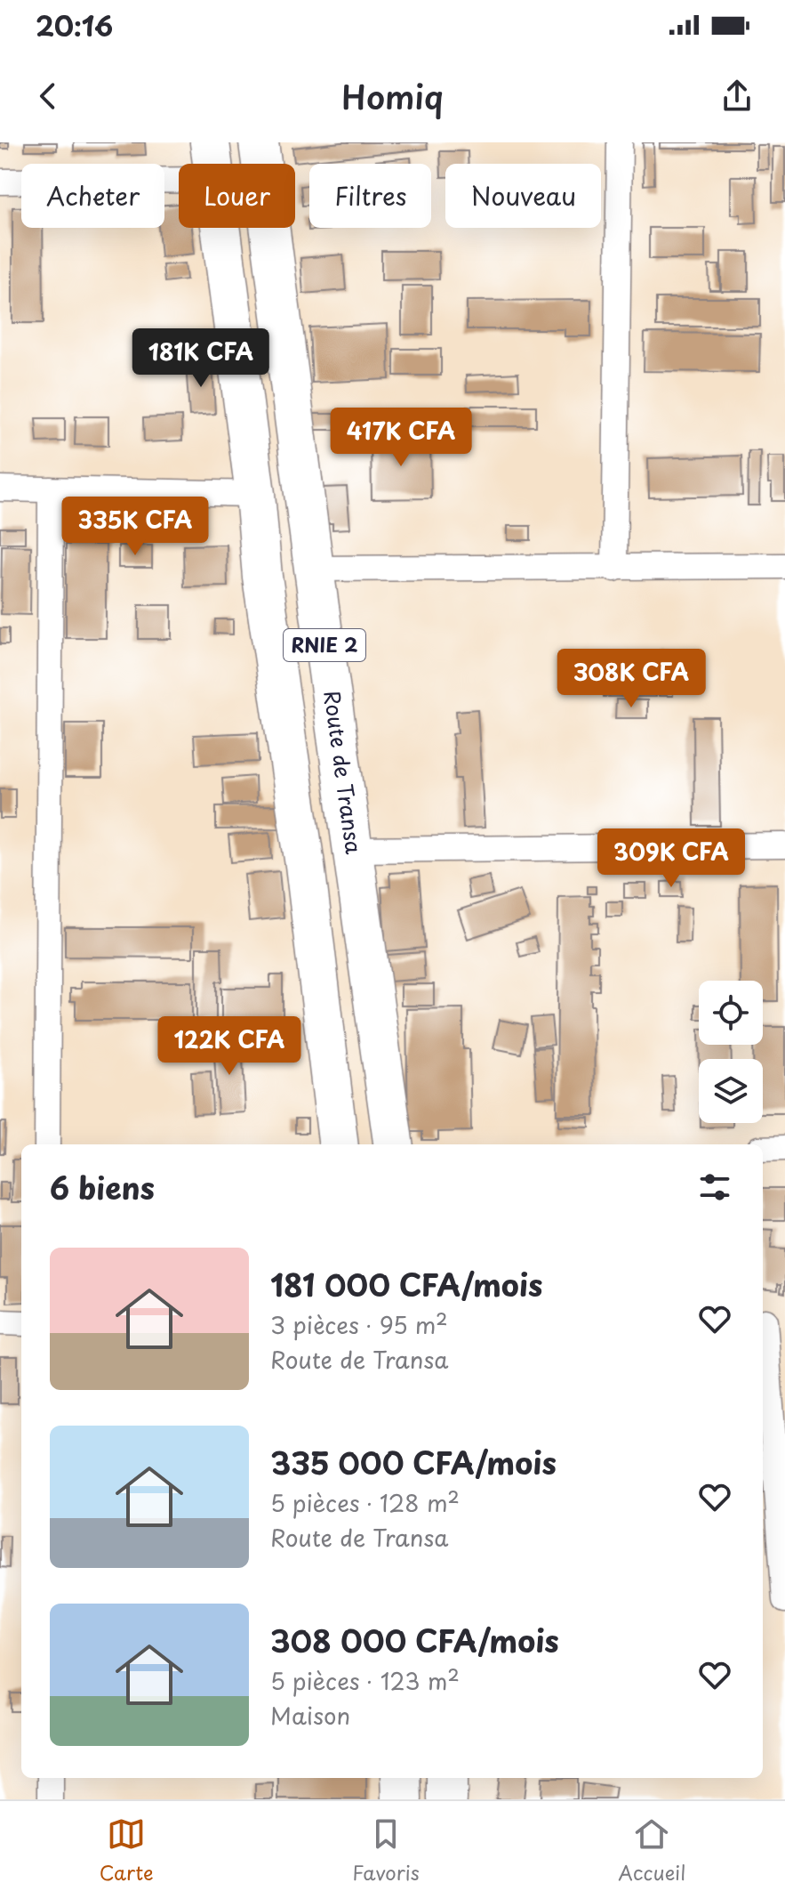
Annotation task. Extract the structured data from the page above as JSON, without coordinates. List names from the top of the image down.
{
  "streets": {
    "main road": ["RNIE 2", "Route de Transa"]
  },
  "page": {
    "status": "20:16",
    "header": "Homiq",
    "chip": [
      "Acheter",
      "Louer",
      "Filtres",
      "Nouveau"
    ],
    "price": [
      "181K CFA",
      "417K CFA",
      "335K CFA",
      "308K CFA",
      "309K CFA",
      "122K CFA"
    ],
    "heading": "6 biens",
    "list": [
      {
        "name": "181 000 CFA/mois",
        "note": "3 pièces · 95 m² · Route de Transa"
      },
      {
        "name": "335 000 CFA/mois",
        "note": "5 pièces · 128 m² · Route de Transa"
      },
      {
        "name": "308 000 CFA/mois",
        "note": "5 pièces · 123 m² · Maison"
      }
    ],
    "tabs": ["Carte", "Favoris", "Accueil"]
  }
}
